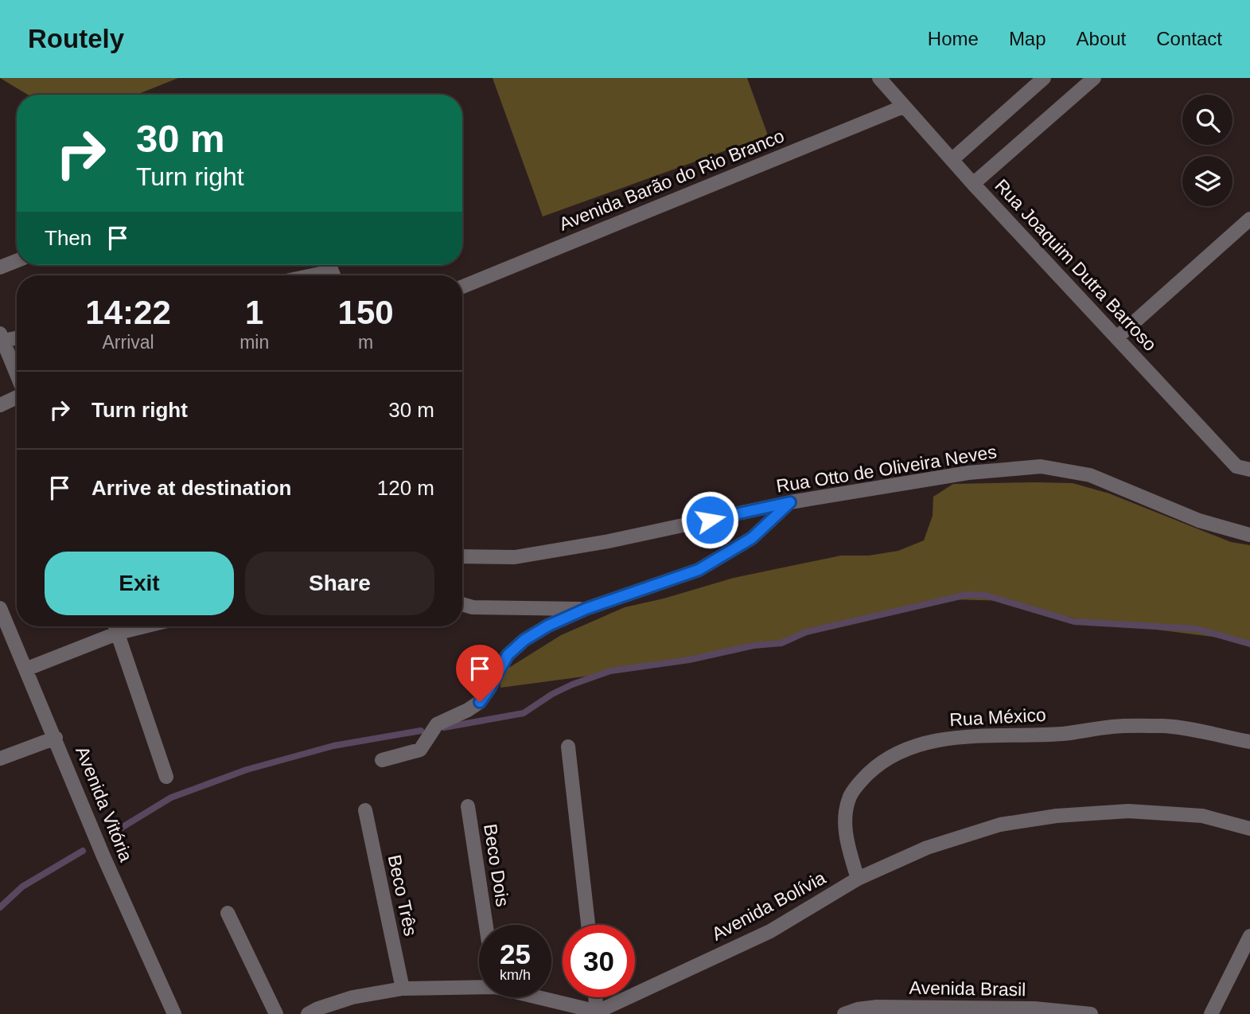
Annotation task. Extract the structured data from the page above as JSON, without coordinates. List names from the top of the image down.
{
  "streets": {
    "street": [
      "Avenida Barão do Rio Branco",
      "Rua Joaquim Dutra Barroso",
      "Rua Otto de Oliveira Neves",
      "Rua México",
      "Avenida Vitória",
      "Beco Dois",
      "Beco Três",
      "Avenida Bolívia",
      "Avenida Brasil"
    ]
  },
  "crossings": [
    ["Avenida Barão do Rio Branco", "Rua Joaquim Dutra Barroso"],
    ["Rua México", "Avenida Bolívia"]
  ],
  "page": {
    "header": "Routely",
    "nav": [
      "Home",
      "Map",
      "About",
      "Contact"
    ],
    "turn": ["30 m", "Turn right"],
    "then": "Then",
    "eta": [
      "14:22",
      "Arrival",
      "1",
      "min",
      "150",
      "m"
    ],
    "list": [
      {
        "name": "Turn right",
        "value": "30 m"
      },
      {
        "name": "Arrive at destination",
        "value": "120 m"
      }
    ],
    "buttons": ["Exit", "Share"],
    "speed": "25 km/h",
    "limit": "30"
  }
}
